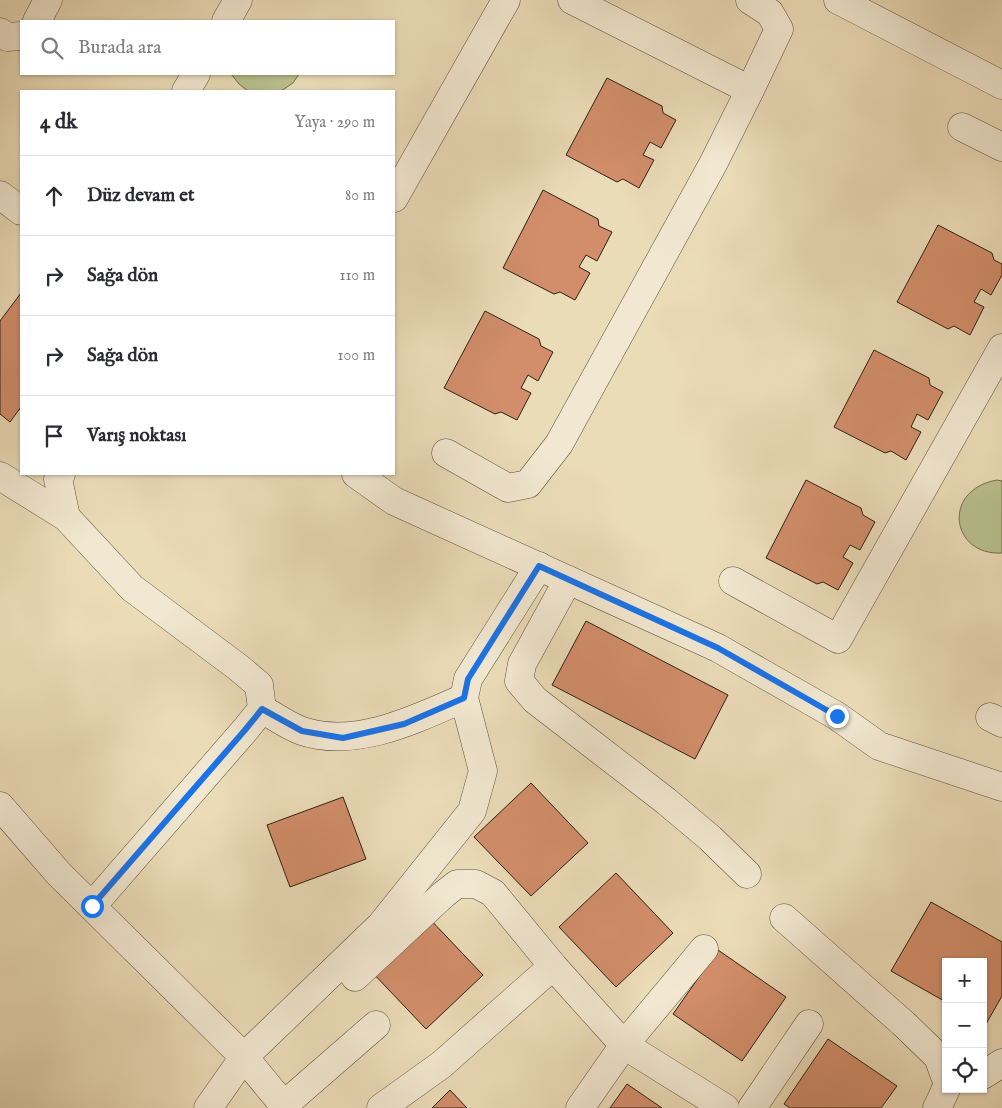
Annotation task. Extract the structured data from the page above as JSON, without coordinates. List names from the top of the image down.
{
  "page": {
    "search": "Burada ara",
    "heading": ["4 dk", "Yaya · 290 m"],
    "list": [
      ["Düz devam et", "80 m"],
      ["Sağa dön", "110 m"],
      ["Sağa dön", "100 m"],
      "Varış noktası"
    ],
    "map_buttons": ["+", "−"]
  }
}
